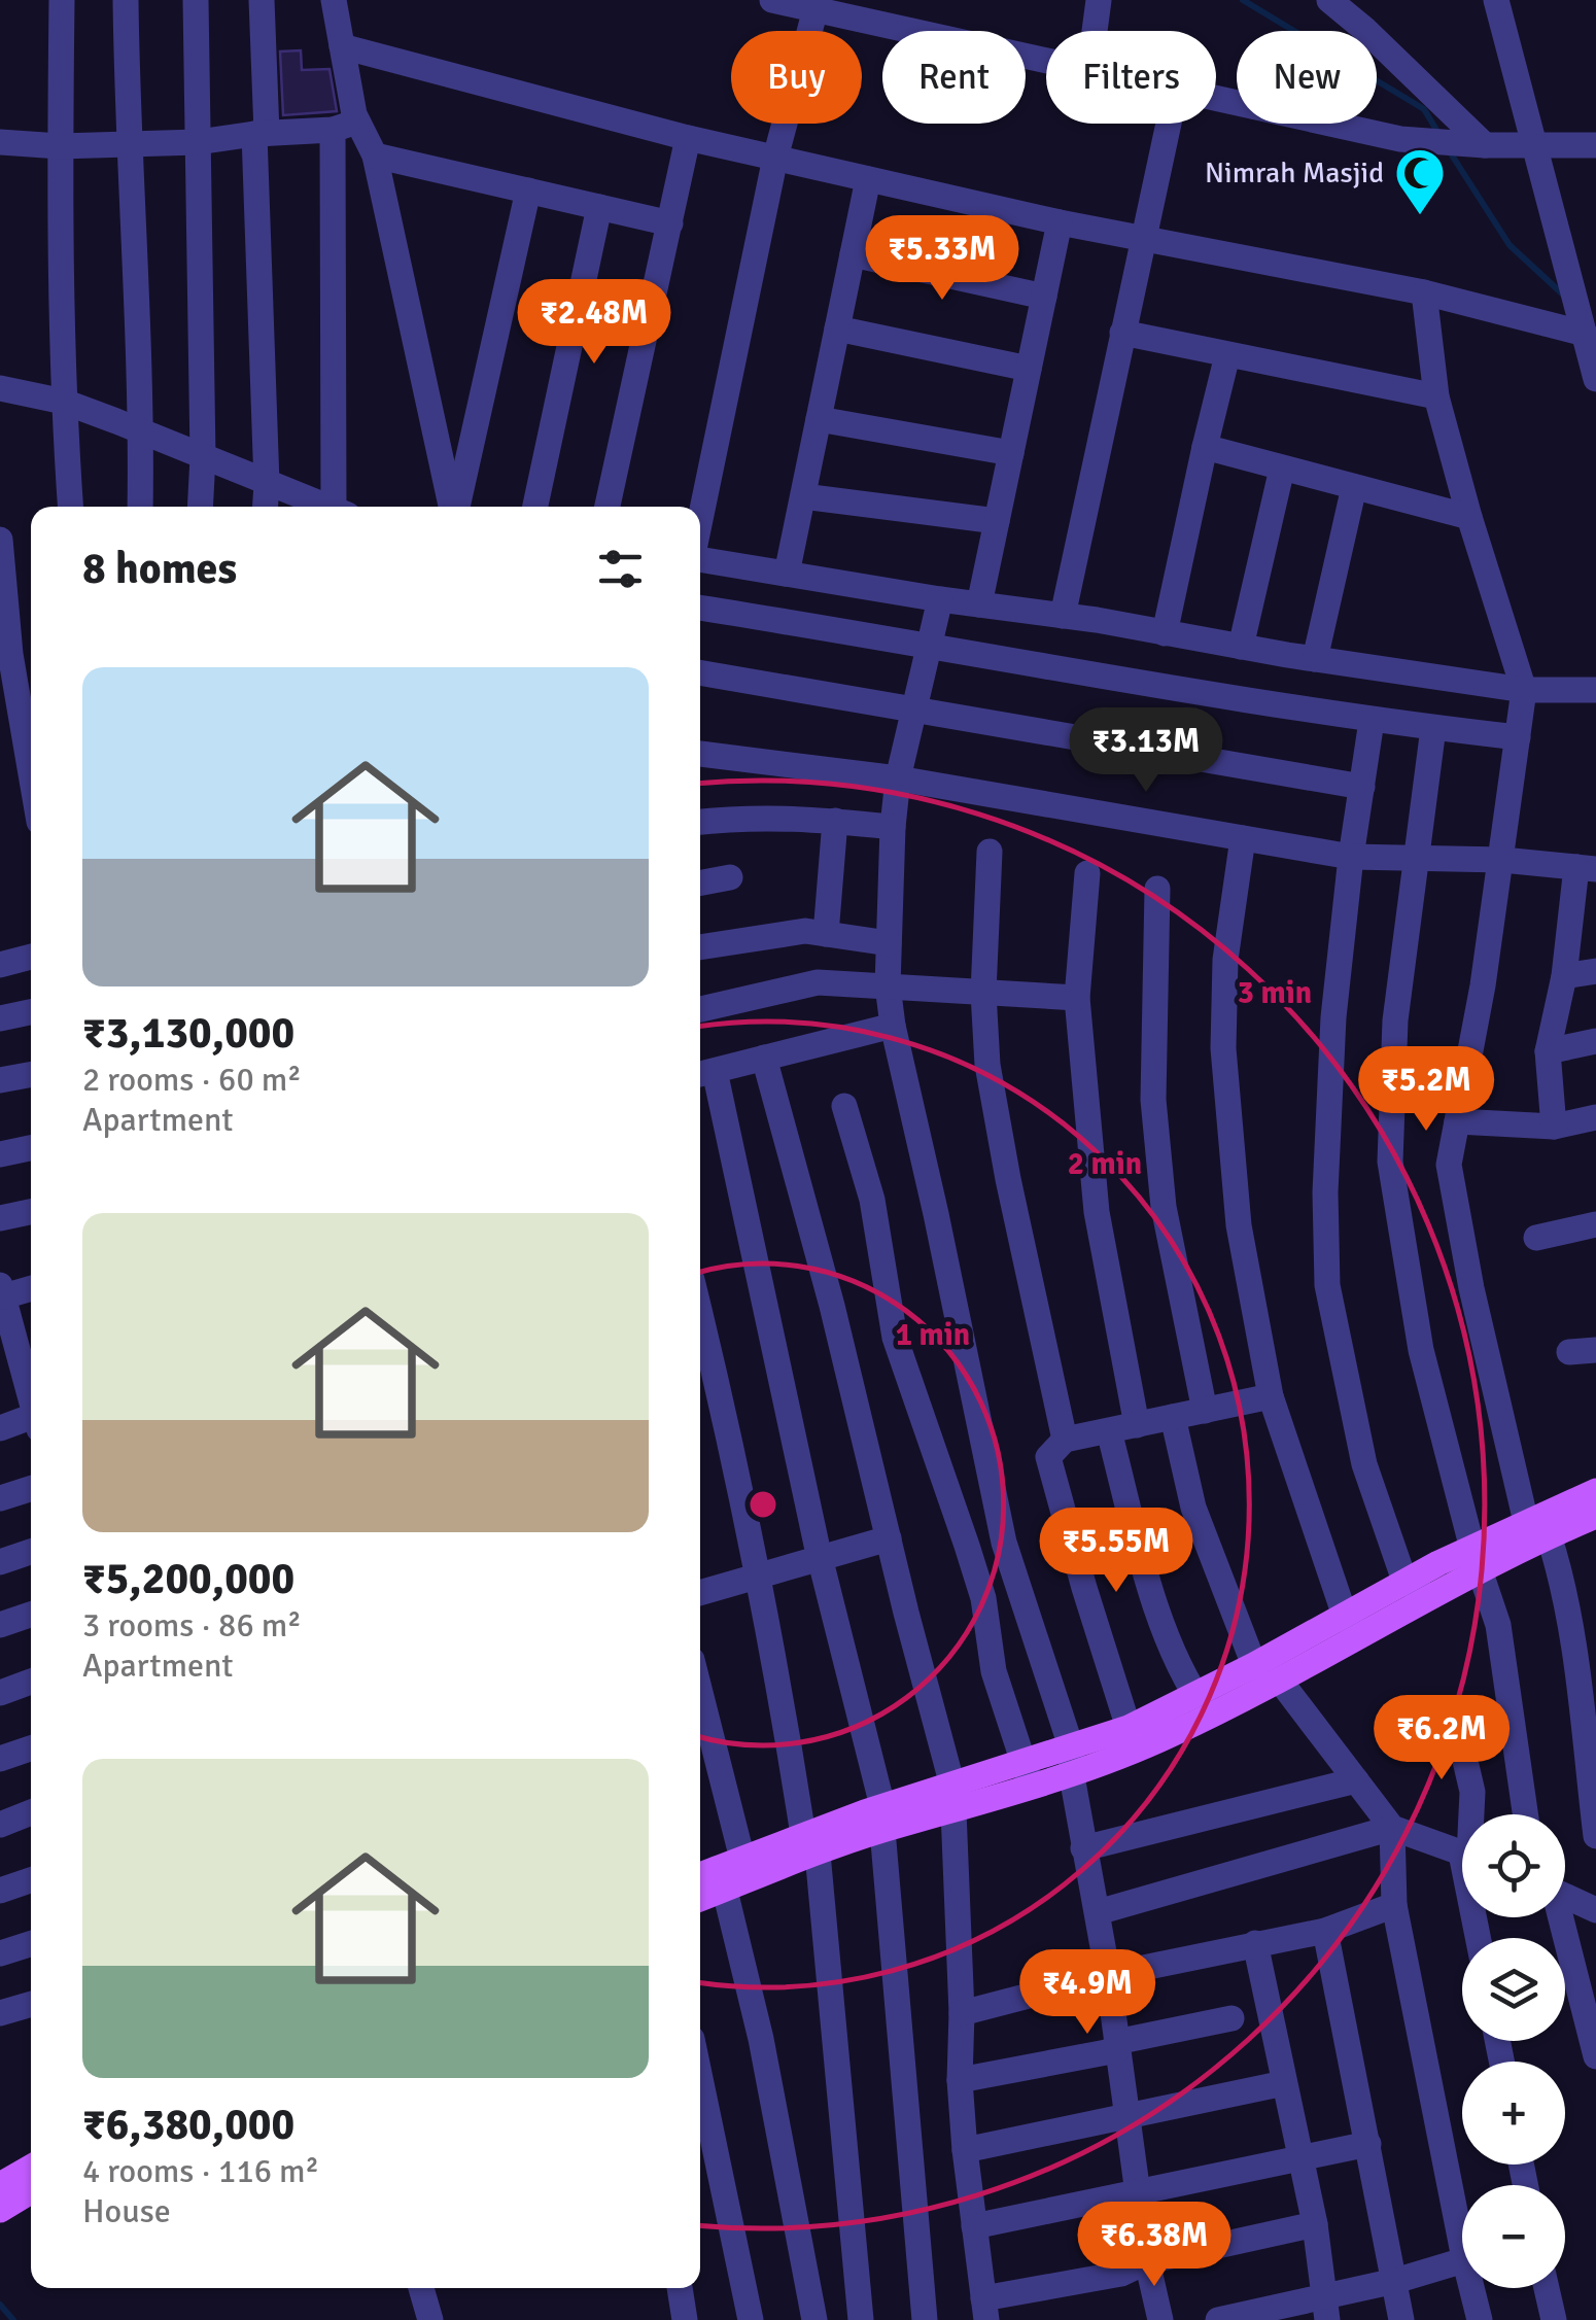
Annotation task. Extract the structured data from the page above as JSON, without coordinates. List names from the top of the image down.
{
  "places": {
    "mosque": ["Nimrah Masjid"]
  },
  "page": {
    "chip": [
      "Buy",
      "Rent",
      "Filters",
      "New"
    ],
    "price": [
      "₹5.33M",
      "₹2.48M",
      "₹3.13M",
      "₹5.2M",
      "₹5.55M",
      "₹6.2M",
      "₹4.9M",
      "₹6.38M"
    ],
    "heading": "8 homes",
    "list": [
      {
        "name": "₹3,130,000",
        "note": "2 rooms · 60 m² · Apartment"
      },
      {
        "name": "₹5,200,000",
        "note": "3 rooms · 86 m² · Apartment"
      },
      {
        "name": "₹6,380,000",
        "note": "4 rooms · 116 m² · House"
      }
    ],
    "map_buttons": ["+", "−"]
  },
  "rings": ["3 min", "2 min", "1 min"]
}
